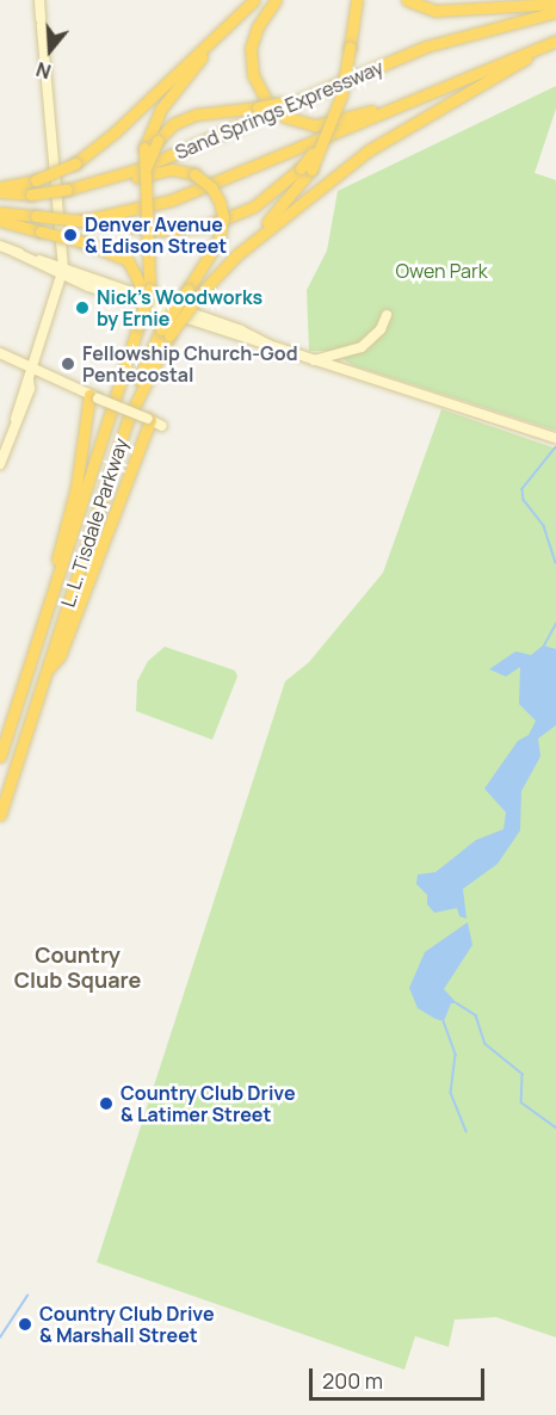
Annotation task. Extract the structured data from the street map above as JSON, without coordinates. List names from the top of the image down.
{
  "streets": {
    "highway": ["Sand Springs Expressway", "L. L. Tisdale Parkway"]
  },
  "districts": ["Country Club Square"],
  "parks": ["Owen Park"],
  "places": [
    "Denver Avenue & Edison Street",
    "Nick's Woodworks by Ernie",
    "Fellowship Church-God Pentecostal",
    "Country Club Drive & Latimer Street",
    "Country Club Drive & Marshall Street"
  ],
  "scale_bar": "200 m",
  "north": "bottom"
}
